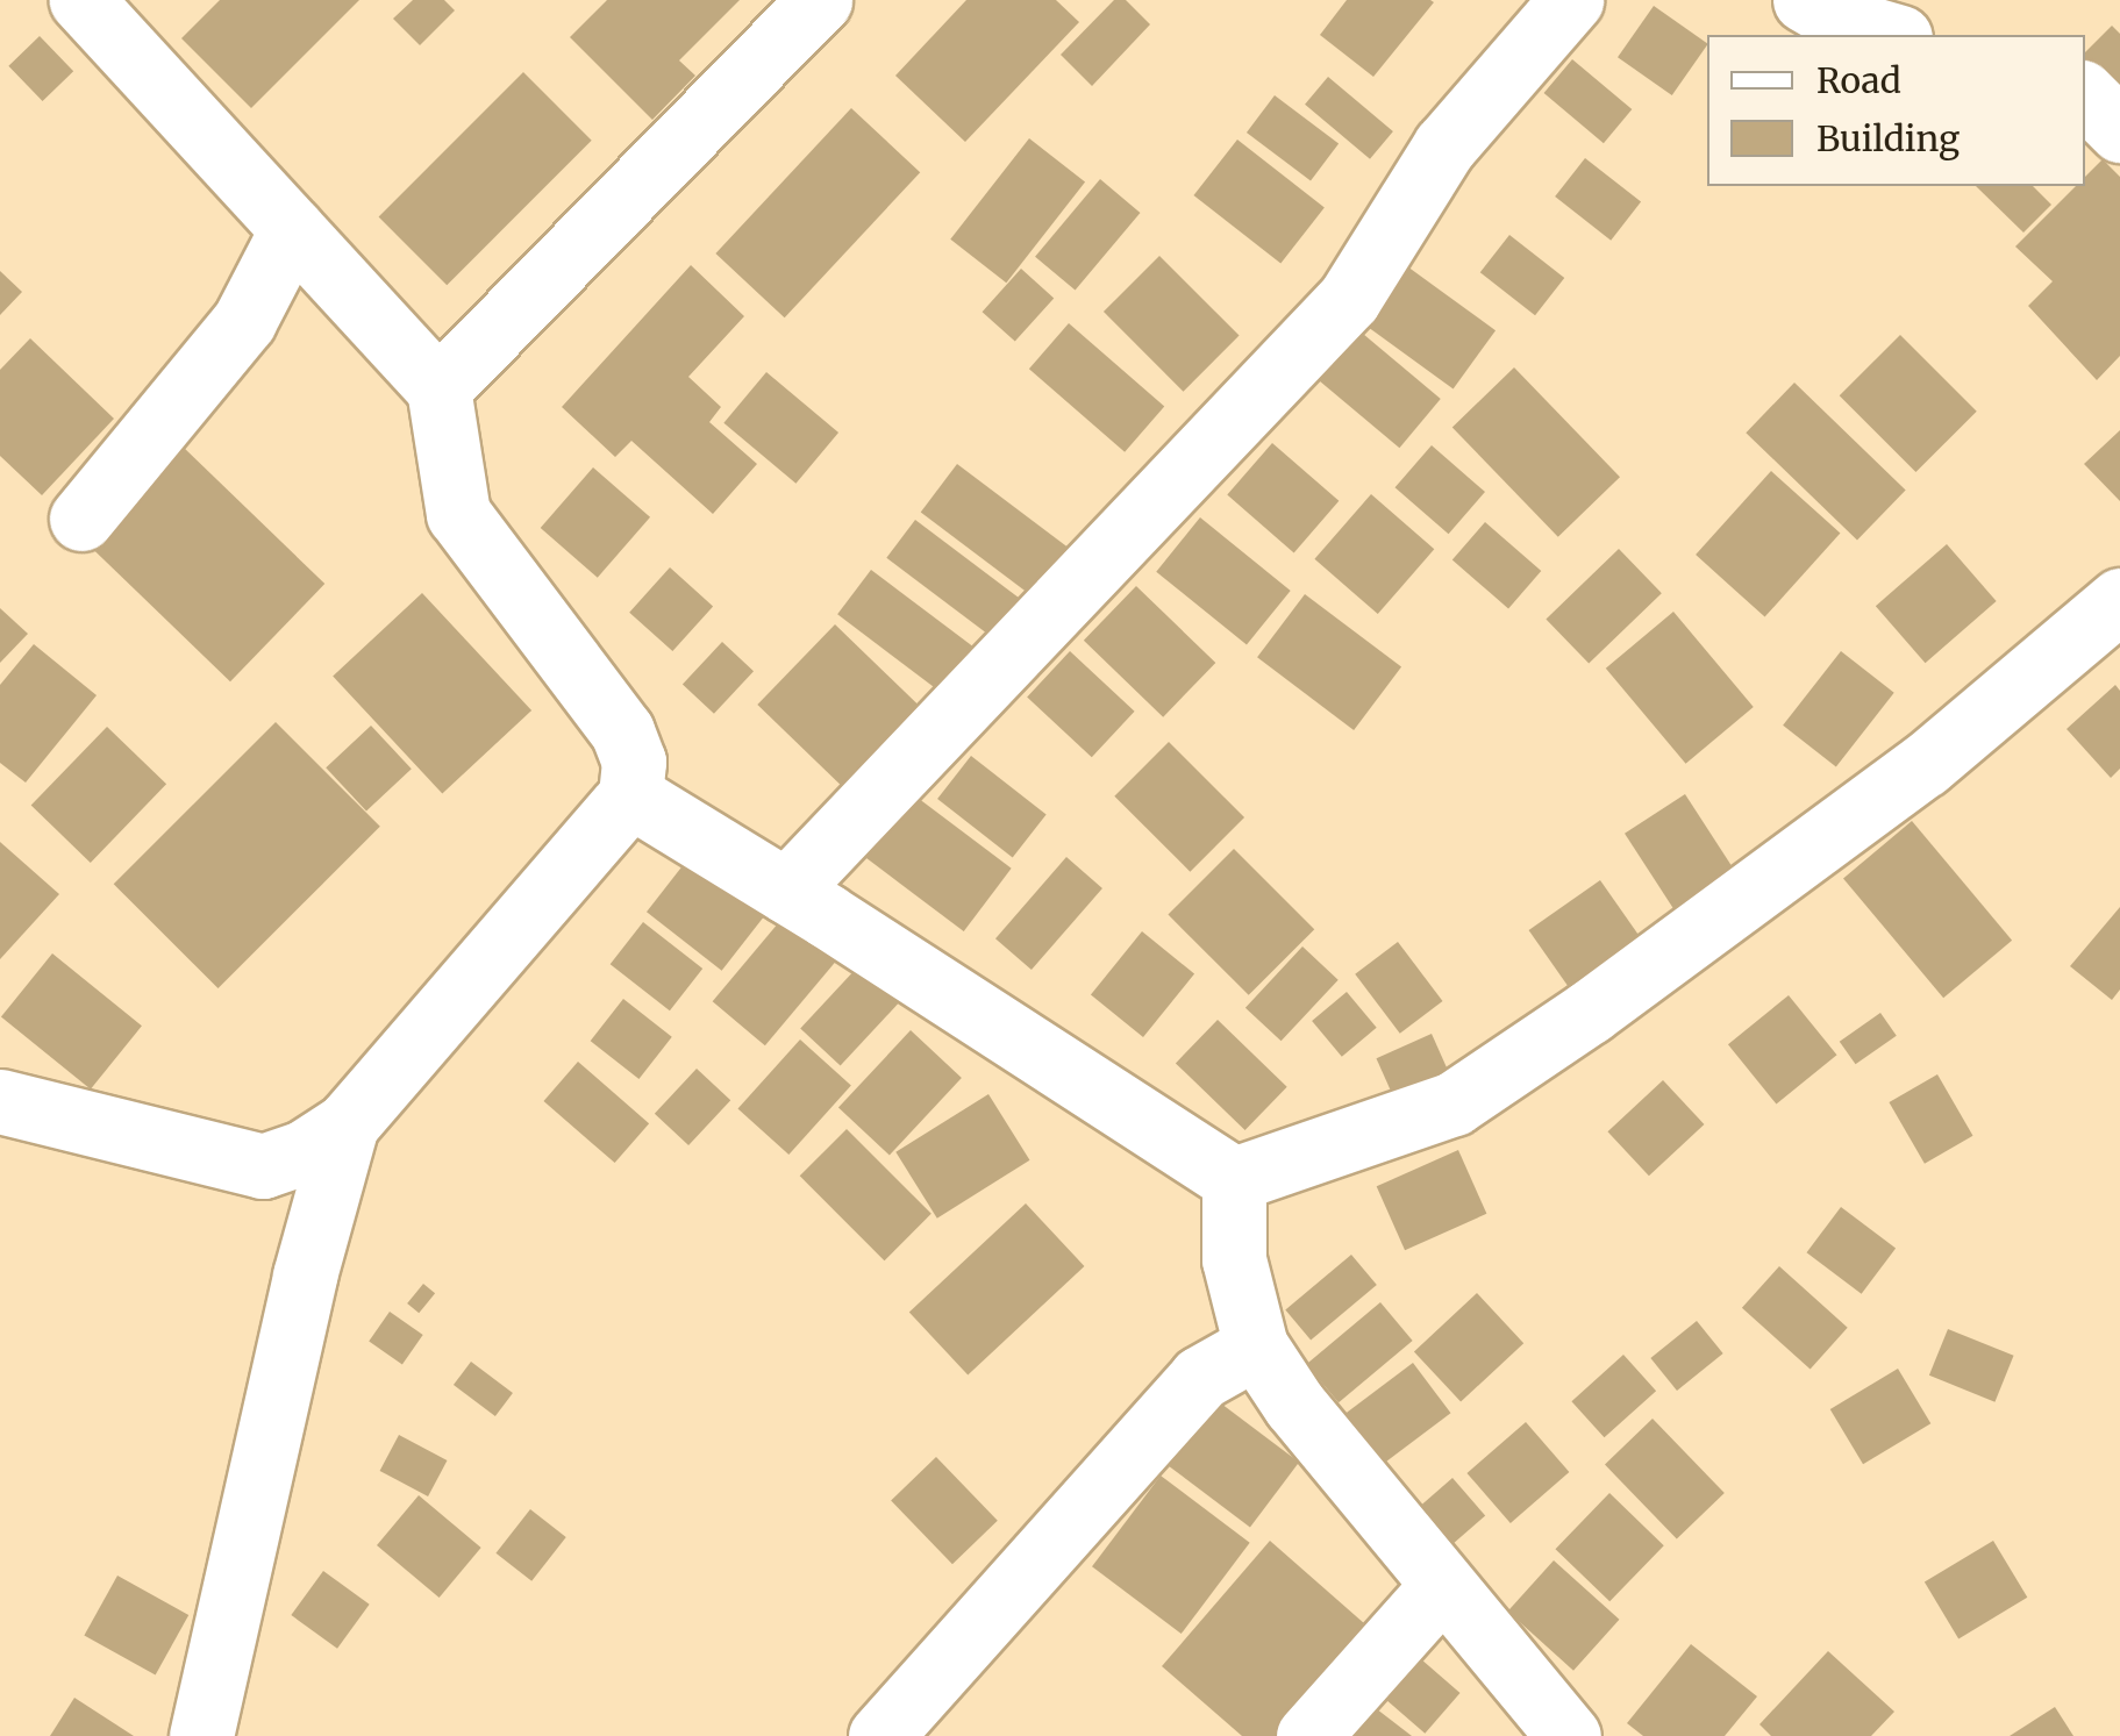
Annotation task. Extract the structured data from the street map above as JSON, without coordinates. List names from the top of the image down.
{
  "legend": ["Road", "Building"]
}
